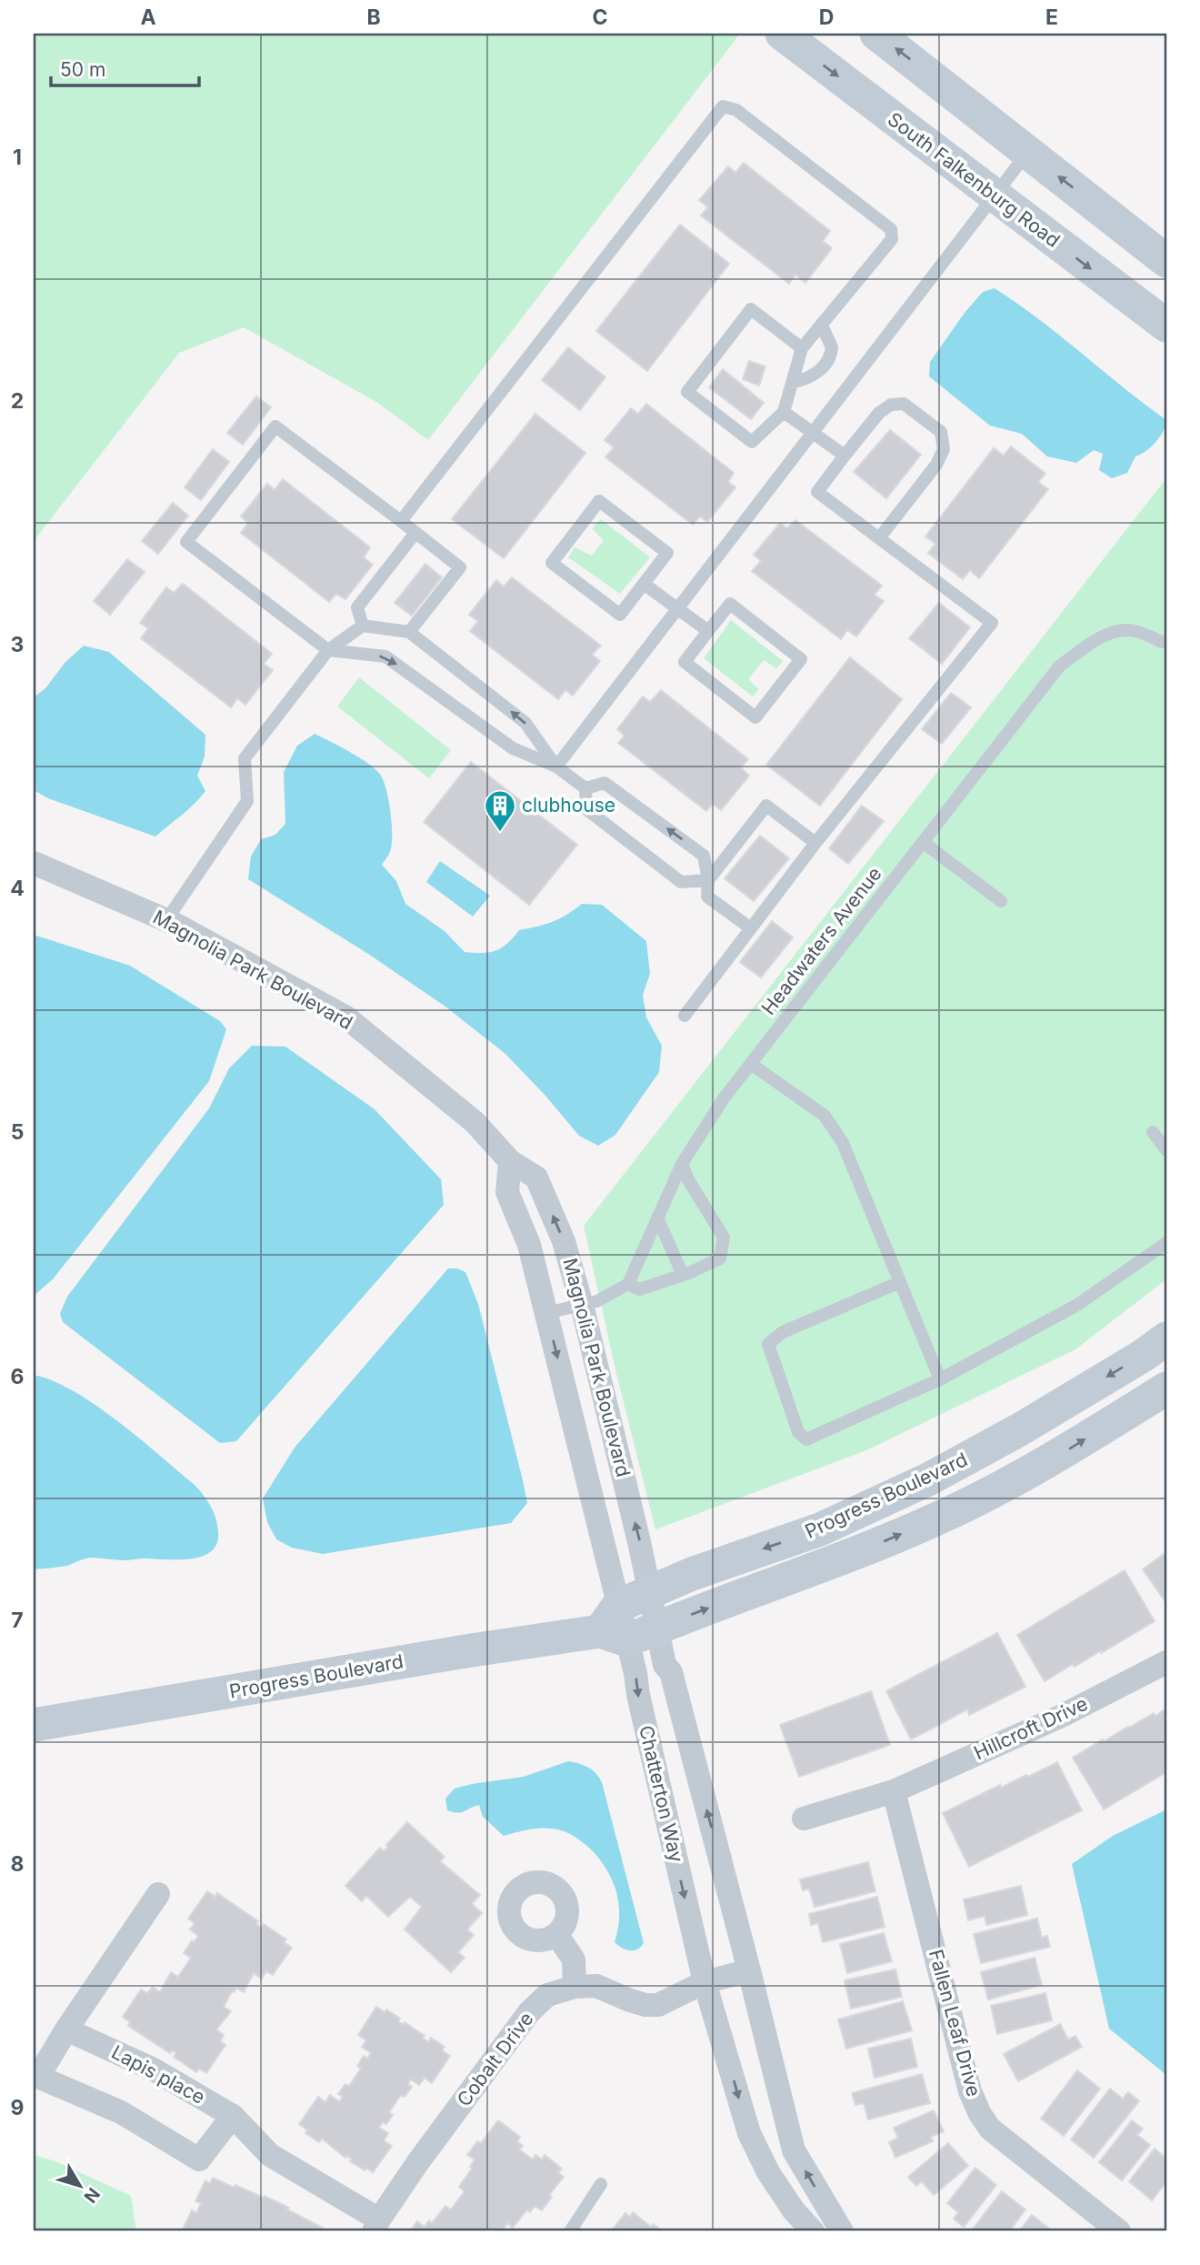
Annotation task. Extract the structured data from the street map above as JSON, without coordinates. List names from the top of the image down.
{
  "streets": {
    "main road": ["South Falkenburg Road", "Progress Boulevard"],
    "street": [
      "Magnolia Park Boulevard",
      "Hillcroft Drive",
      "Chatterton Way",
      "Fallen Leaf Drive",
      "Cobalt Drive",
      "Lapis place"
    ],
    "lane": ["Headwaters Avenue"]
  },
  "crossings": [
    ["Magnolia Park Boulevard", "Progress Boulevard"],
    ["Magnolia Park Boulevard", "Chatterton Way"],
    ["Progress Boulevard", "Chatterton Way"],
    ["Hillcroft Drive", "Fallen Leaf Drive"],
    ["Chatterton Way", "Cobalt Drive"],
    ["Cobalt Drive", "Lapis place"]
  ],
  "places": {
    "building": ["clubhouse"]
  },
  "scale_bar": "50 m",
  "north": "bottom right",
  "grid": {
    "columns": [
      "A",
      "B",
      "C",
      "D",
      "E"
    ],
    "rows": [
      "1",
      "2",
      "3",
      "4",
      "5",
      "6",
      "7",
      "8",
      "9"
    ]
  }
}
